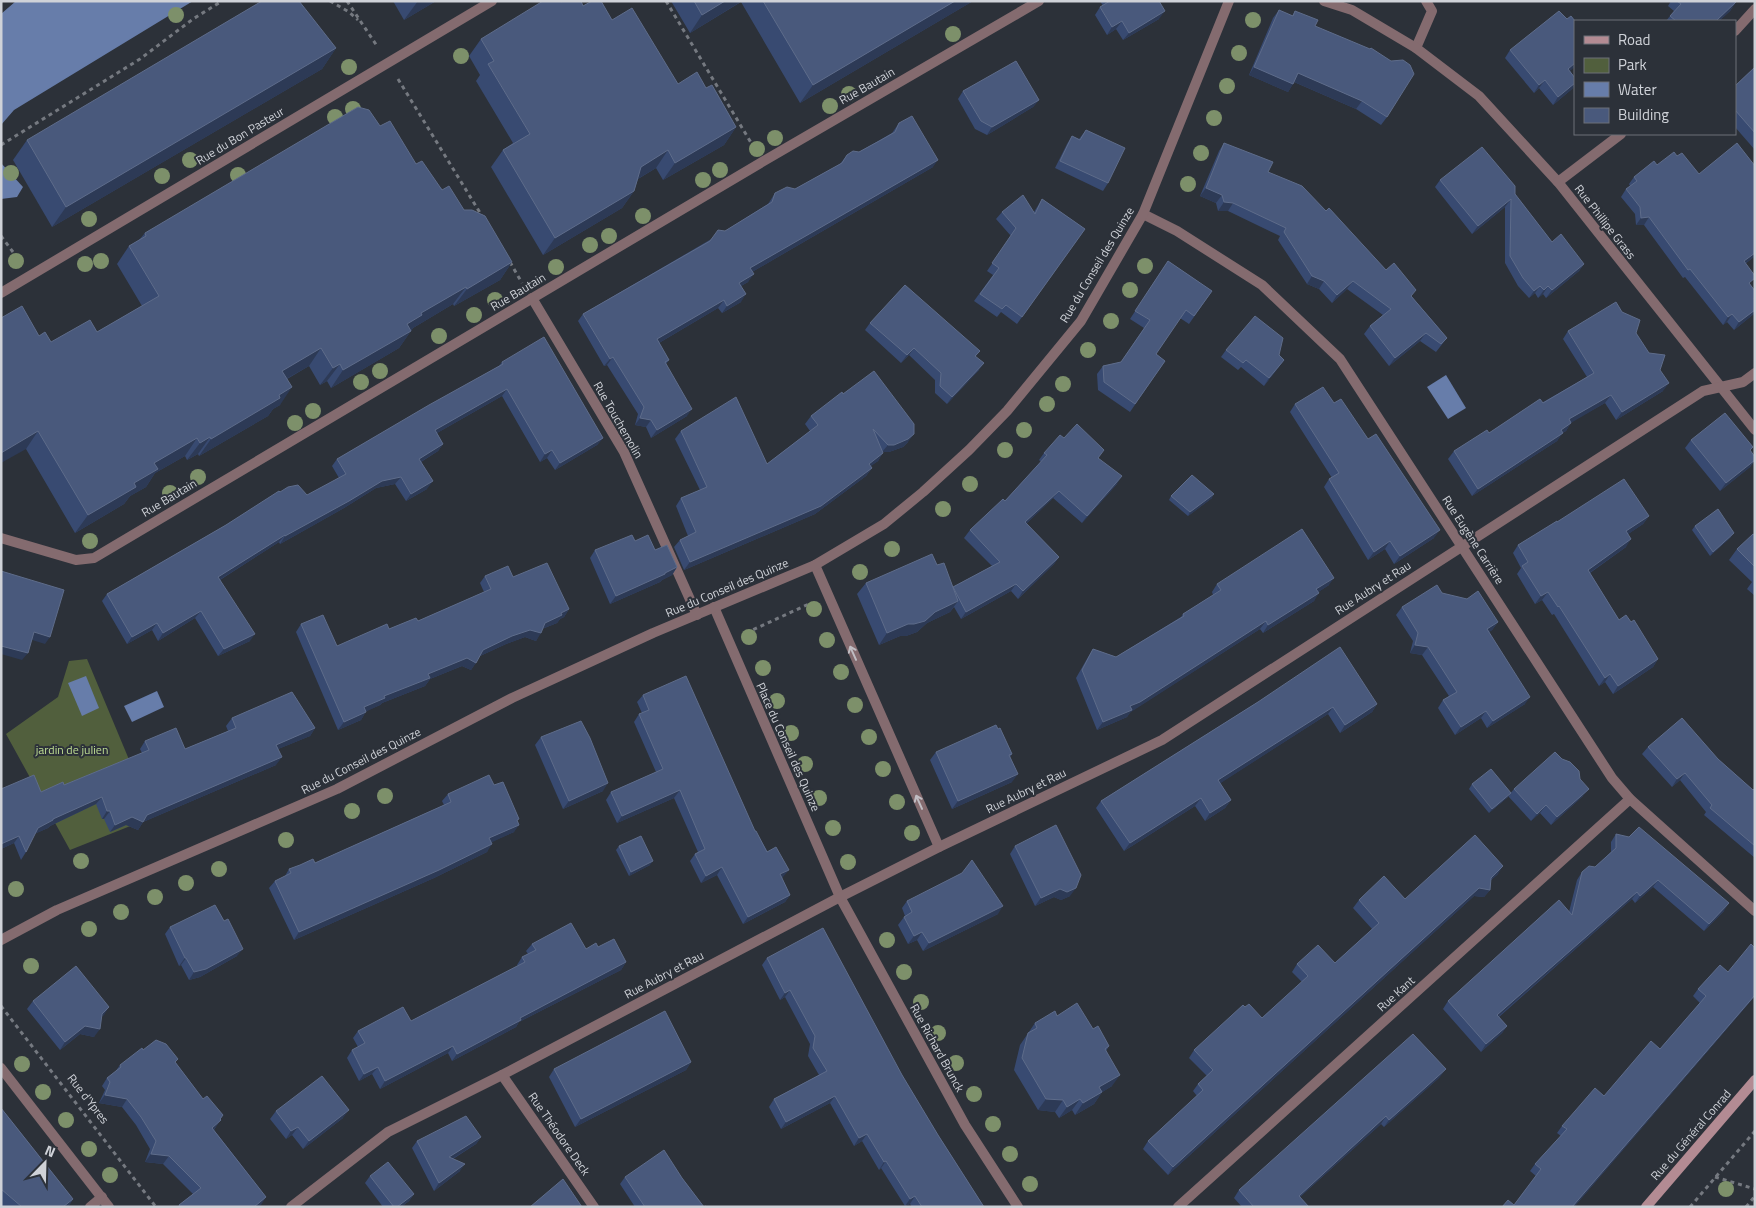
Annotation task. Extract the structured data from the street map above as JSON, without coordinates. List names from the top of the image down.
{
  "streets": {
    "main road": ["Rue du Général Conrad"],
    "street": [
      "Rue Bautain",
      "Rue du Bon Pasteur",
      "Rue Phillipe Grass",
      "Rue du Conseil des Quinze",
      "Rue Touchemolin",
      "Rue Eugène Carrière",
      "Rue Aubry et Rau",
      "Place du Conseil des Quinze",
      "Rue Kant",
      "Rue Richard Brunck",
      "Rue Théodore Deck"
    ],
    "path": ["Rue d'Ypres"]
  },
  "crossings": [
    ["Rue Bautain", "Rue Touchemolin"],
    ["Rue Phillipe Grass", "Rue Aubry et Rau"],
    ["Rue du Conseil des Quinze", "Rue Touchemolin"],
    ["Rue du Conseil des Quinze", "Rue Eugène Carrière"],
    ["Rue du Conseil des Quinze", "Place du Conseil des Quinze"],
    ["Rue Eugène Carrière", "Rue Aubry et Rau"],
    ["Rue Eugène Carrière", "Rue Kant"],
    ["Rue Aubry et Rau", "Place du Conseil des Quinze"],
    ["Rue Aubry et Rau", "Rue Richard Brunck"],
    ["Rue Aubry et Rau", "Rue Théodore Deck"],
    ["Place du Conseil des Quinze", "Rue Richard Brunck"]
  ],
  "parks": ["jardin de julien"],
  "legend": [
    "Road",
    "Park",
    "Water",
    "Building"
  ],
  "north": "top right"
}
